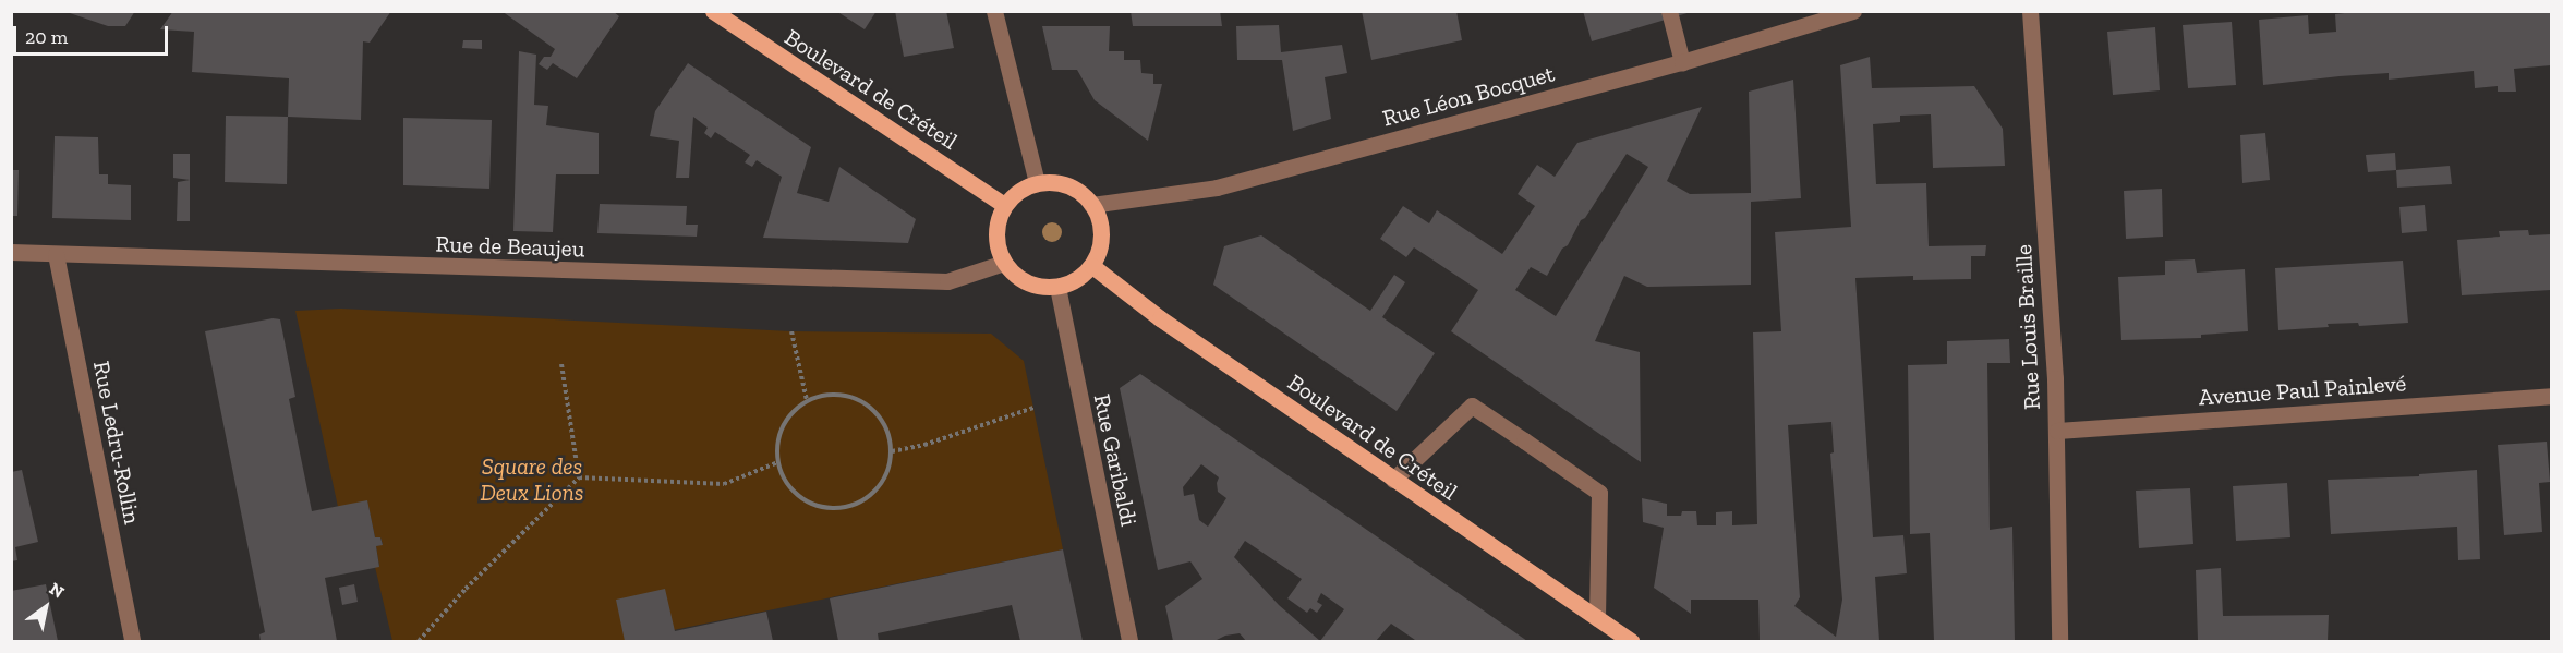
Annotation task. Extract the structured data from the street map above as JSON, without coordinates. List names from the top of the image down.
{
  "streets": {
    "main road": ["Boulevard de Créteil"],
    "street": [
      "Rue Léon Bocquet",
      "Rue de Beaujeu",
      "Rue Louis Braille",
      "Avenue Paul Painlevé",
      "Rue Ledru-Rollin",
      "Rue Garibaldi"
    ]
  },
  "crossings": [
    ["Boulevard de Créteil", "Rue Léon Bocquet"],
    ["Boulevard de Créteil", "Rue de Beaujeu"],
    ["Boulevard de Créteil", "Rue Garibaldi"],
    ["Rue Léon Bocquet", "Rue de Beaujeu"],
    ["Rue Léon Bocquet", "Rue Garibaldi"],
    ["Rue de Beaujeu", "Rue Ledru-Rollin"],
    ["Rue de Beaujeu", "Rue Garibaldi"],
    ["Rue Louis Braille", "Avenue Paul Painlevé"]
  ],
  "parks": ["Square des Deux Lions"],
  "scale_bar": "20 m",
  "north": "top right"
}
